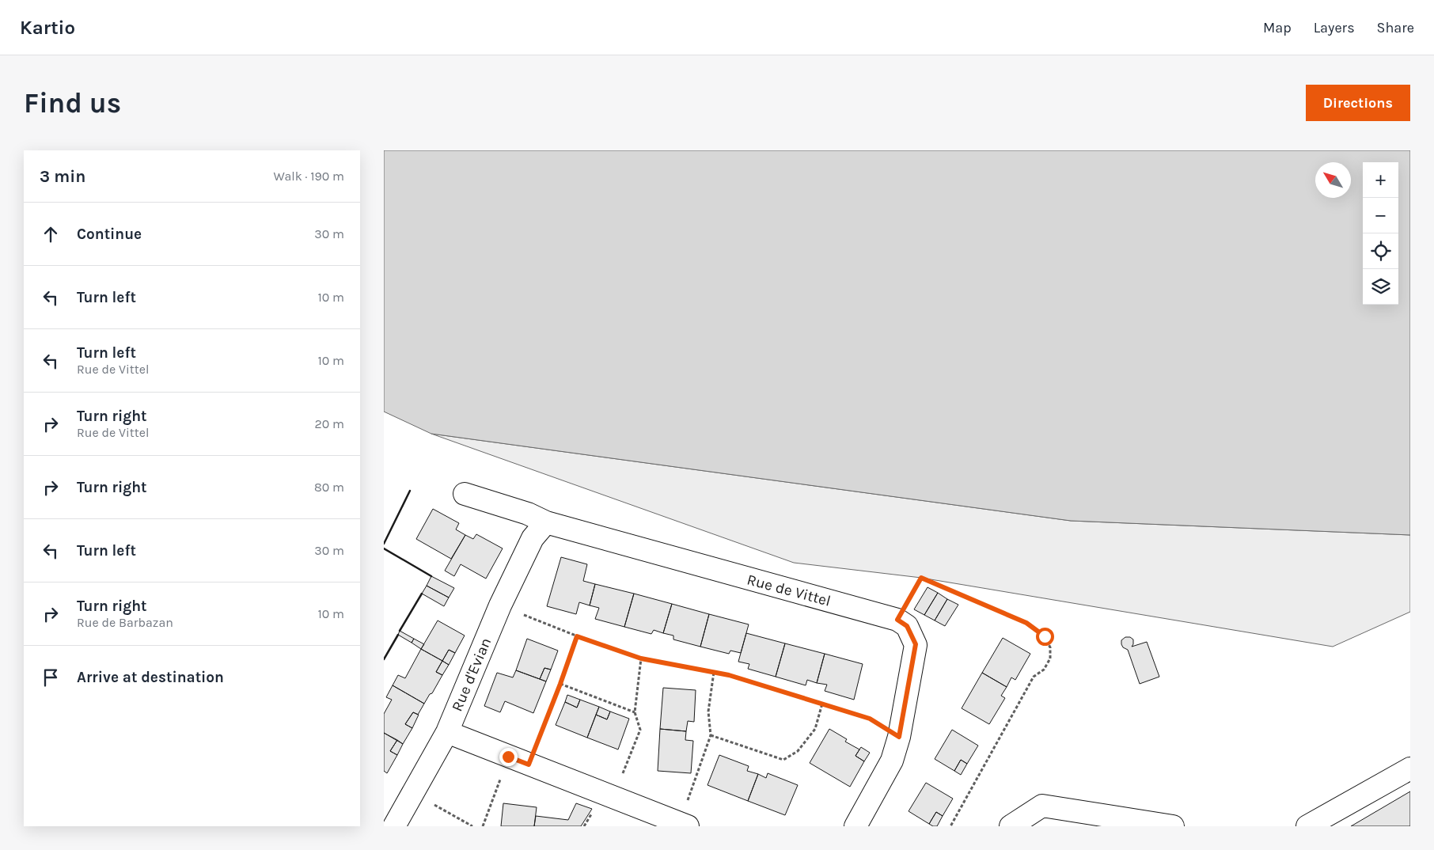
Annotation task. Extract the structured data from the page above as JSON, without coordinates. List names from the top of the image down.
{
  "streets": {
    "street": ["Rue de Vittel", "Rue d'Evian"]
  },
  "crossings": [
    ["Rue de Vittel", "Rue d'Evian"]
  ],
  "north": "top left",
  "page": {
    "header": "Kartio",
    "nav": ["Map", "Layers", "Share"],
    "buttons": "Directions",
    "title": "Find us",
    "heading": ["3 min", "Walk · 190 m"],
    "map_buttons": ["+", "−"],
    "list": [
      ["Continue", "30 m"],
      ["Turn left", "10 m"],
      ["Turn left", "Rue de Vittel", "10 m"],
      ["Turn right", "Rue de Vittel", "20 m"],
      ["Turn right", "80 m"],
      ["Turn left", "30 m"],
      ["Turn right", "Rue de Barbazan", "10 m"],
      "Arrive at destination"
    ]
  }
}
